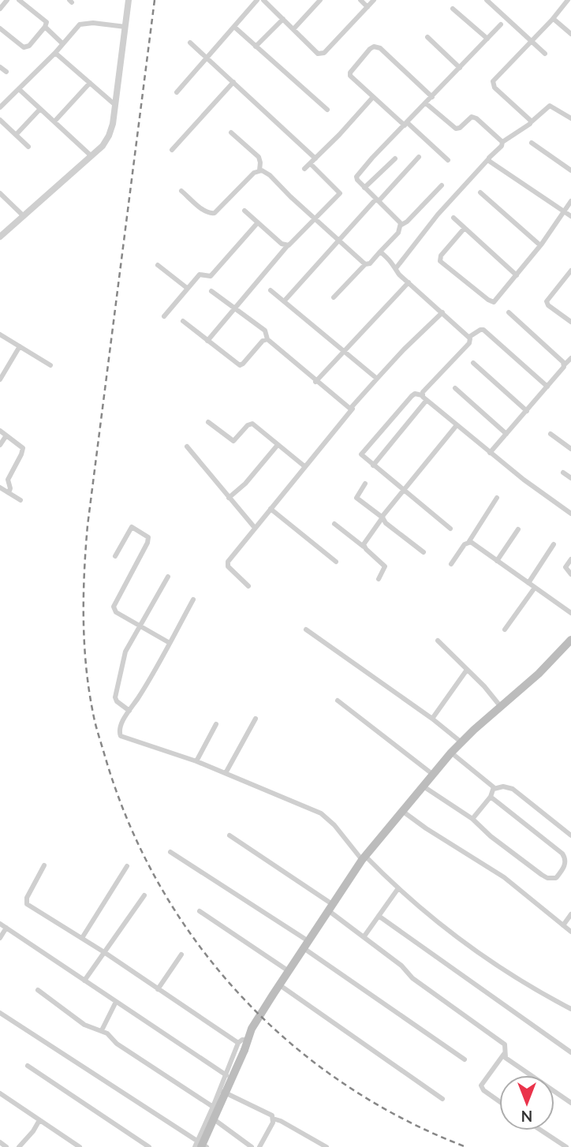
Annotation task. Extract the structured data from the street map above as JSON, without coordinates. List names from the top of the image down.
{
  "north": "bottom"
}
